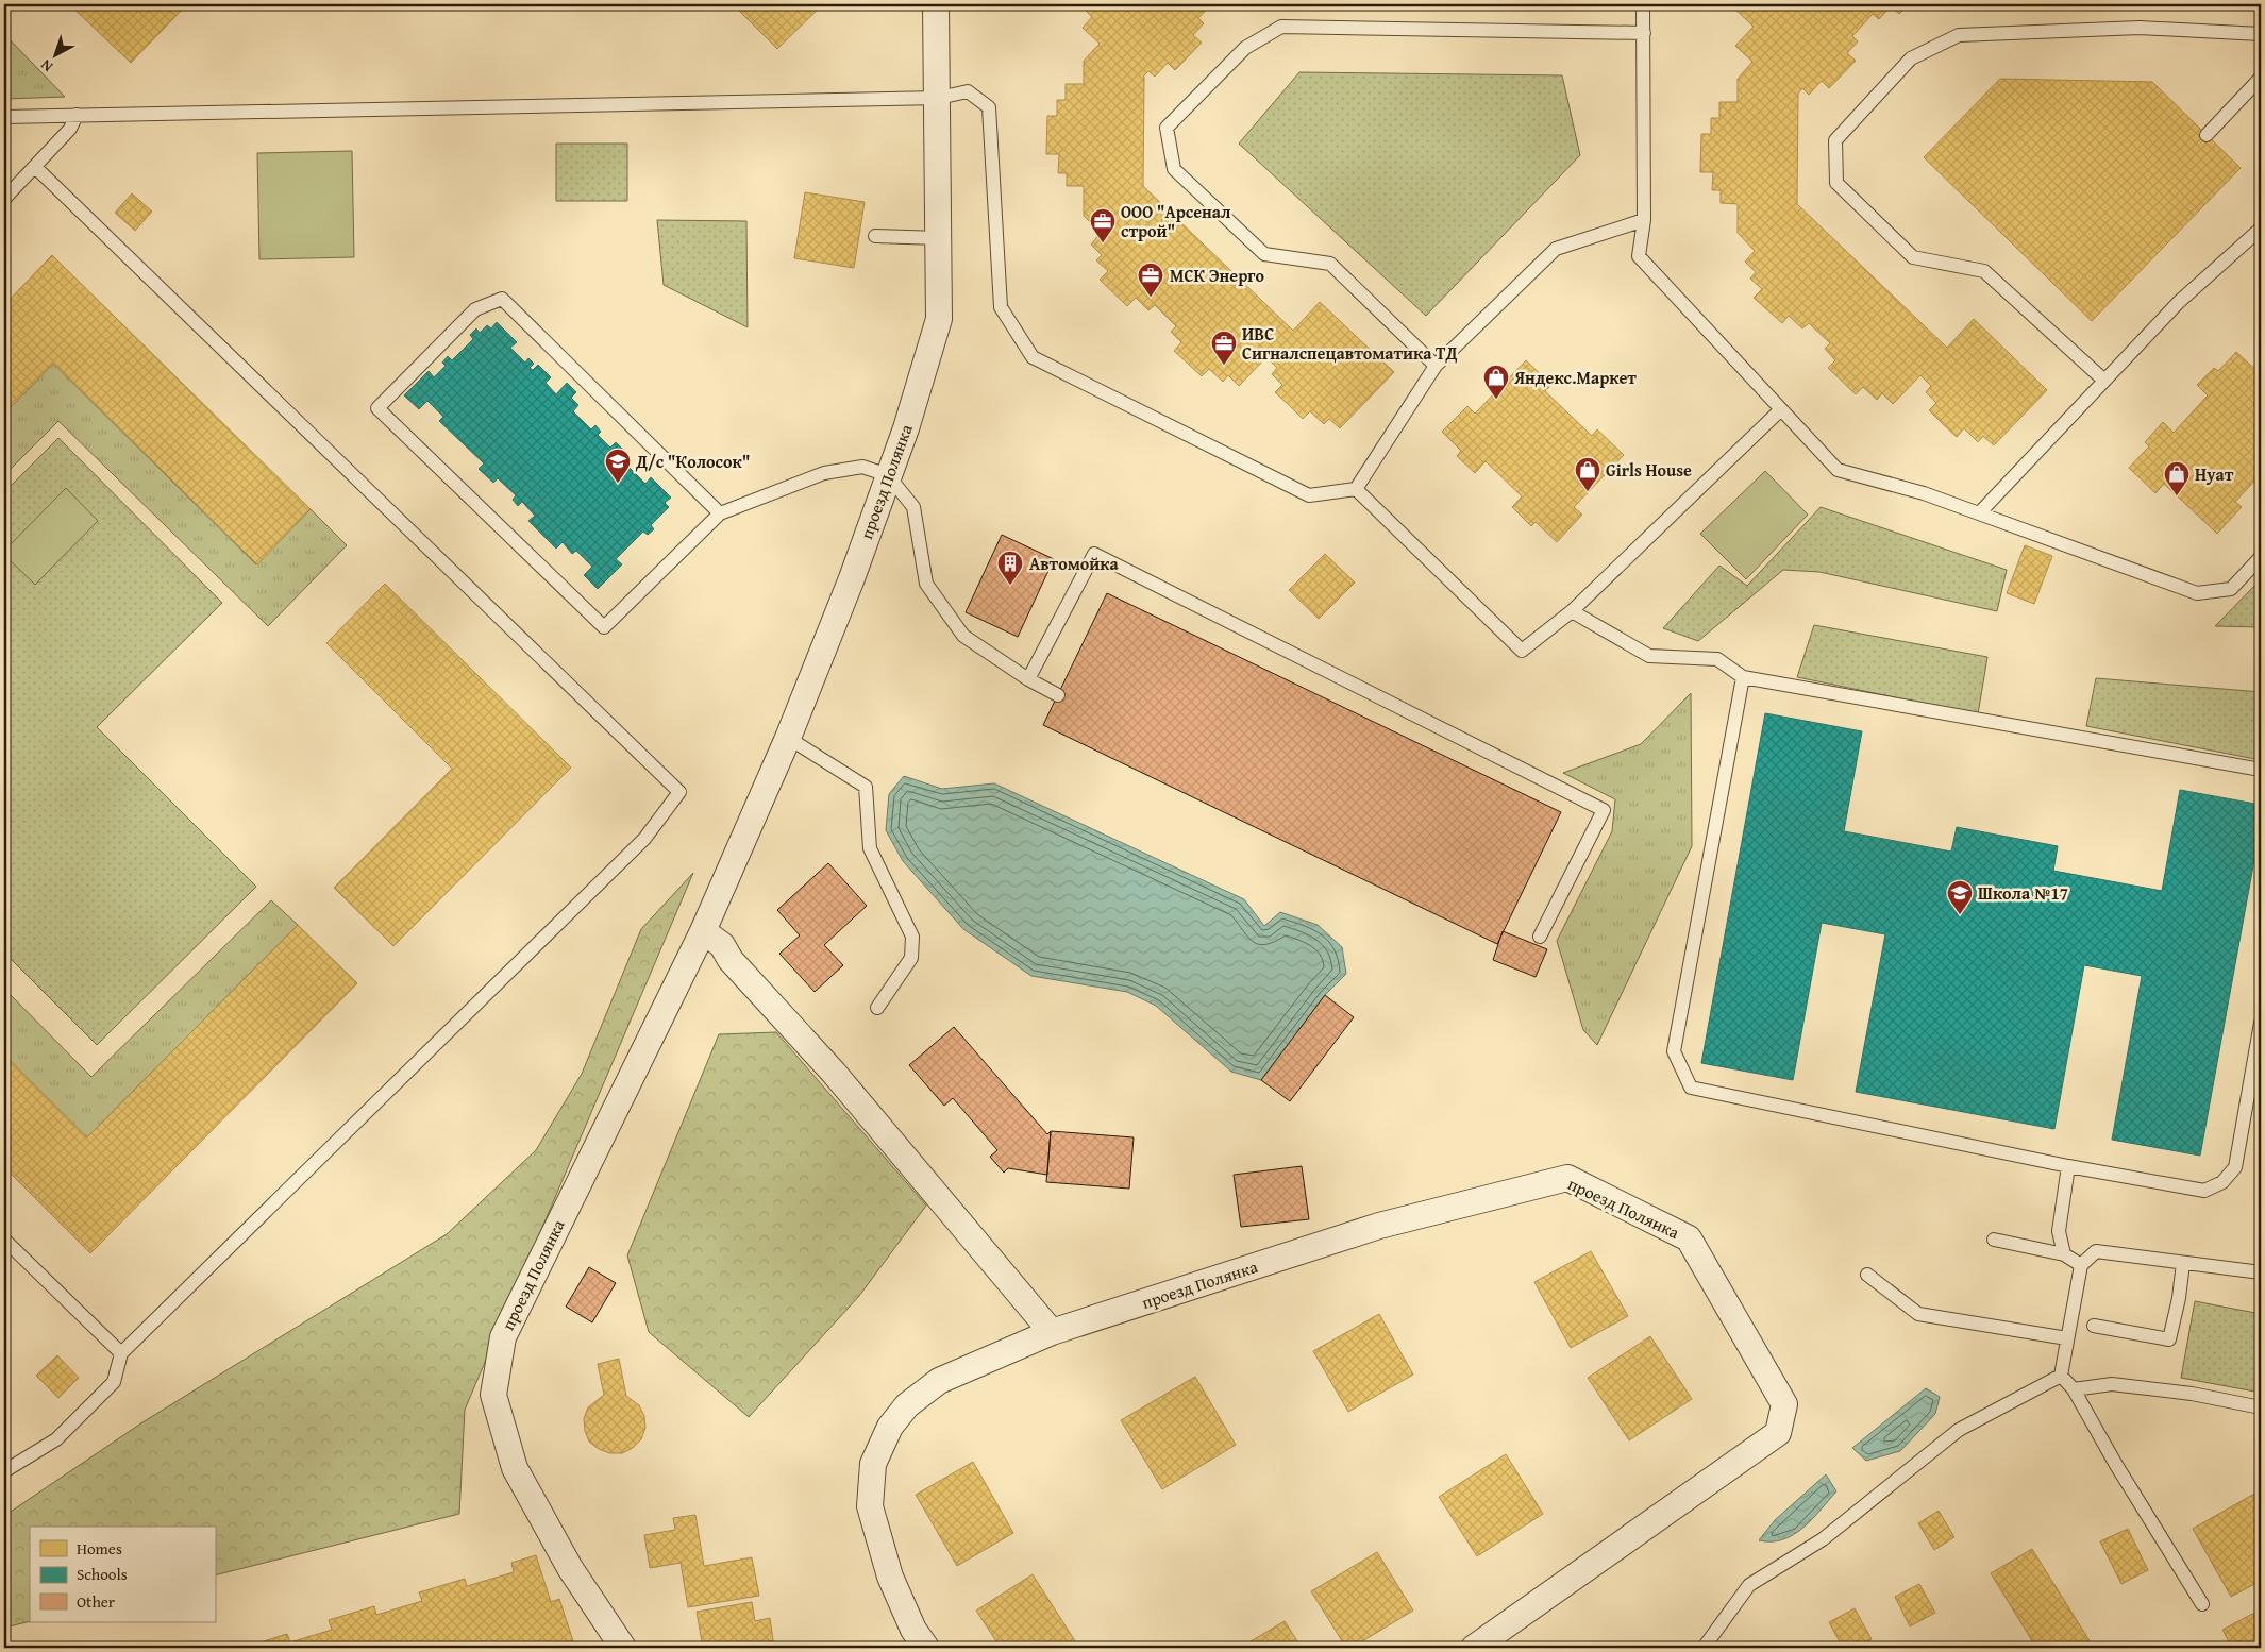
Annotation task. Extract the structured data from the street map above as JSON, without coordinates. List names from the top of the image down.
{
  "streets": {
    "street": ["проезд Полянка"]
  },
  "places": {
    "office": ["ООО \"Арсенал строй\"", "МСК Энерго", "ИВС Сигналспецавтоматика ТД"],
    "shop": ["Яндекс.Маркет", "Girls House", "Нуат"],
    "school or university": ["Д/с \"Колосок\"", "Школа №17"],
    "building": ["Автомойка"]
  },
  "legend": ["Homes", "Schools", "Other"],
  "north": "bottom left"
}
